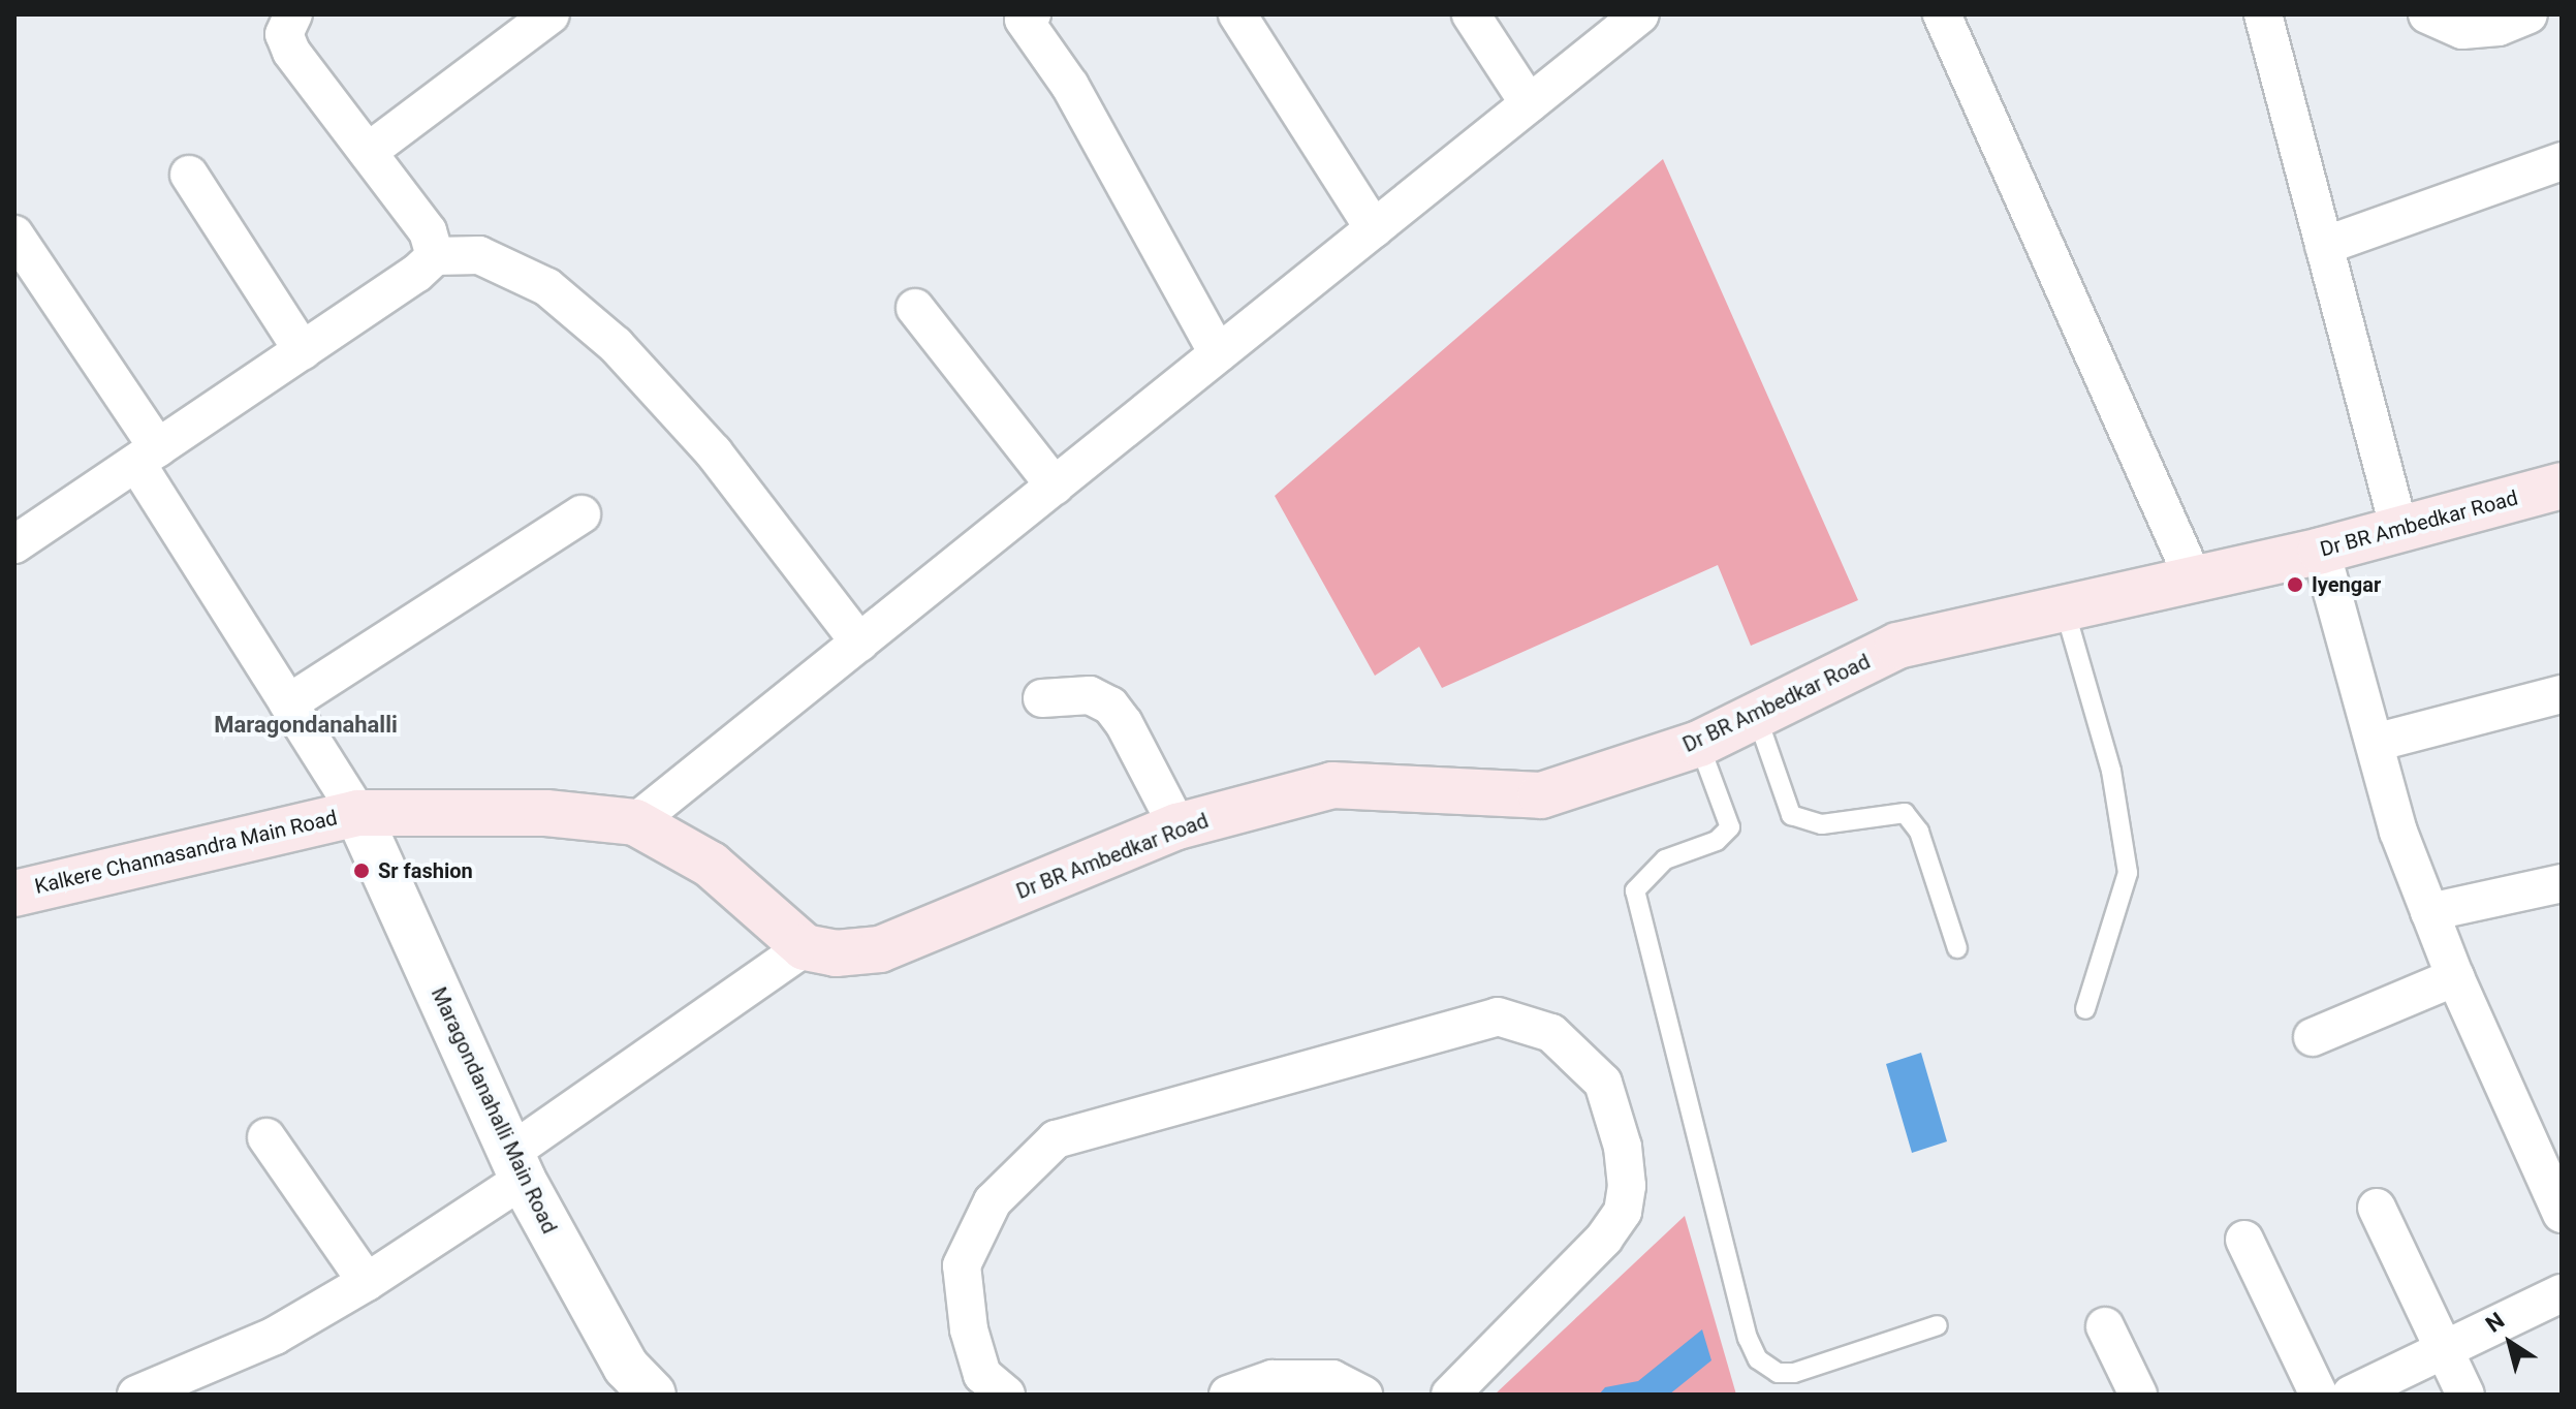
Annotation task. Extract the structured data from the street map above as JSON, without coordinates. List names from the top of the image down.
{
  "streets": {
    "main road": ["Dr BR Ambedkar Road", "Kalkere Channasandra Main Road"],
    "street": ["Maragondanahalli Main Road"]
  },
  "crossings": [
    ["Kalkere Channasandra Main Road", "Maragondanahalli Main Road"]
  ],
  "districts": ["Maragondanahalli"],
  "places": ["Iyengar", "Sr fashion"],
  "north": "top left"
}
